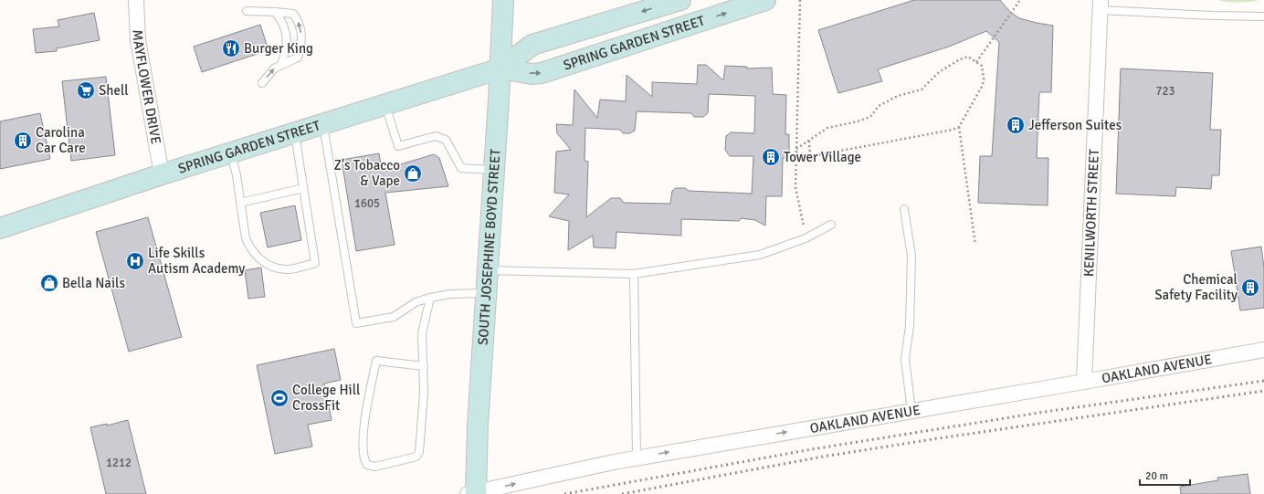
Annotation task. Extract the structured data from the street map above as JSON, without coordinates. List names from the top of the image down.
{
  "streets": {
    "main road": ["SPRING GARDEN STREET", "SOUTH JOSEPHINE BOYD STREET"],
    "street": ["MAYFLOWER DRIVE", "KENILWORTH STREET", "OAKLAND AVENUE"]
  },
  "crossings": [
    ["SPRING GARDEN STREET", "MAYFLOWER DRIVE"],
    ["SPRING GARDEN STREET", "SOUTH JOSEPHINE BOYD STREET"],
    ["KENILWORTH STREET", "OAKLAND AVENUE"],
    ["SOUTH JOSEPHINE BOYD STREET", "OAKLAND AVENUE"]
  ],
  "one_way": ["OAKLAND AVENUE"],
  "places": {
    "restaurant": ["Burger King"],
    "supermarket": ["Shell"],
    "building": [
      "Jefferson Suites",
      "Carolina Car Care",
      "Tower Village",
      "Chemical Safety Facility"
    ],
    "shop": ["Z's Tobacco & Vape", "Bella Nails"],
    "hospital": ["Life Skills Autism Academy"],
    "sports": ["College Hill CrossFit"]
  },
  "house_numbers": ["723", "1605", "1212"],
  "scale_bar": "20 m"
}
